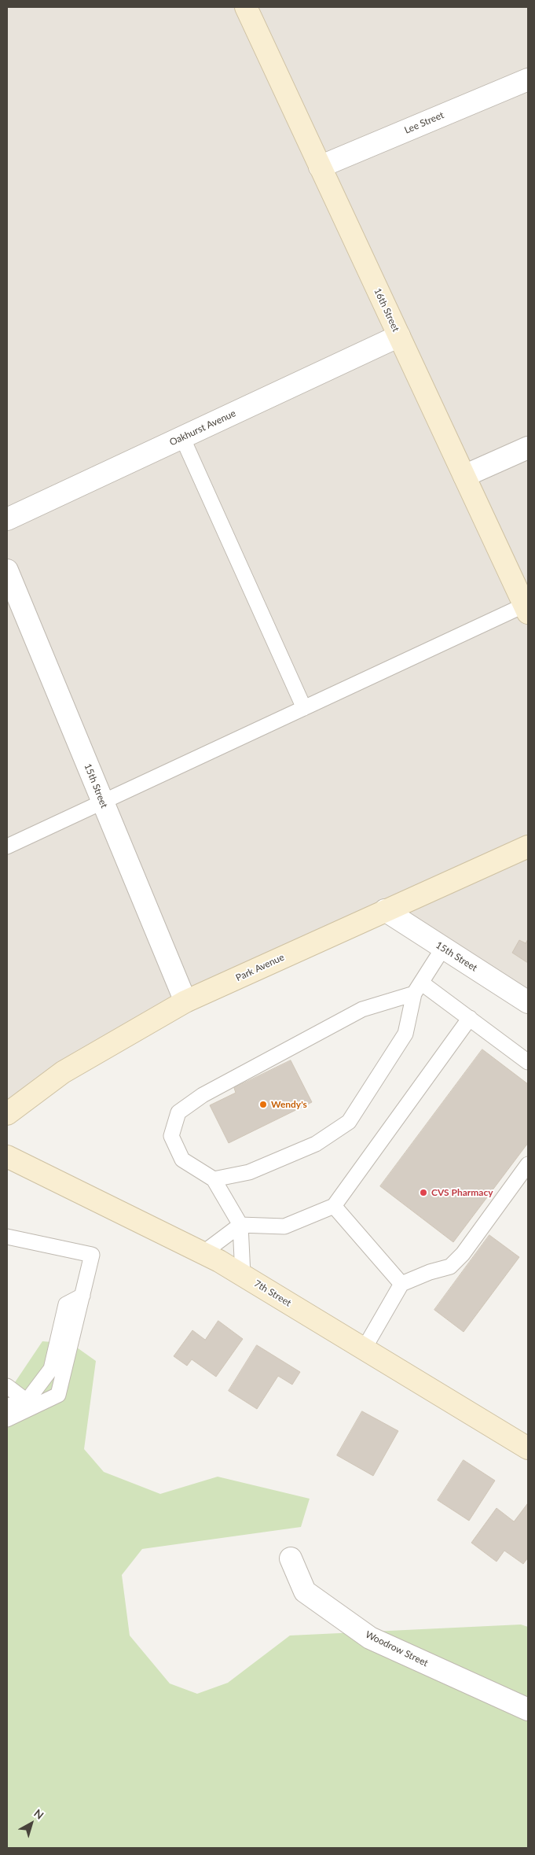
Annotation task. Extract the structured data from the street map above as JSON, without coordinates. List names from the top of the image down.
{
  "streets": {
    "street": [
      "Lee Street",
      "16th Street",
      "Oakhurst Avenue",
      "15th Street",
      "Park Avenue",
      "7th Street",
      "Woodrow Street"
    ]
  },
  "crossings": [
    ["Lee Street", "16th Street"],
    ["16th Street", "Oakhurst Avenue"],
    ["15th Street", "Park Avenue"]
  ],
  "places": ["Wendy's", "CVS Pharmacy"],
  "north": "top right"
}
